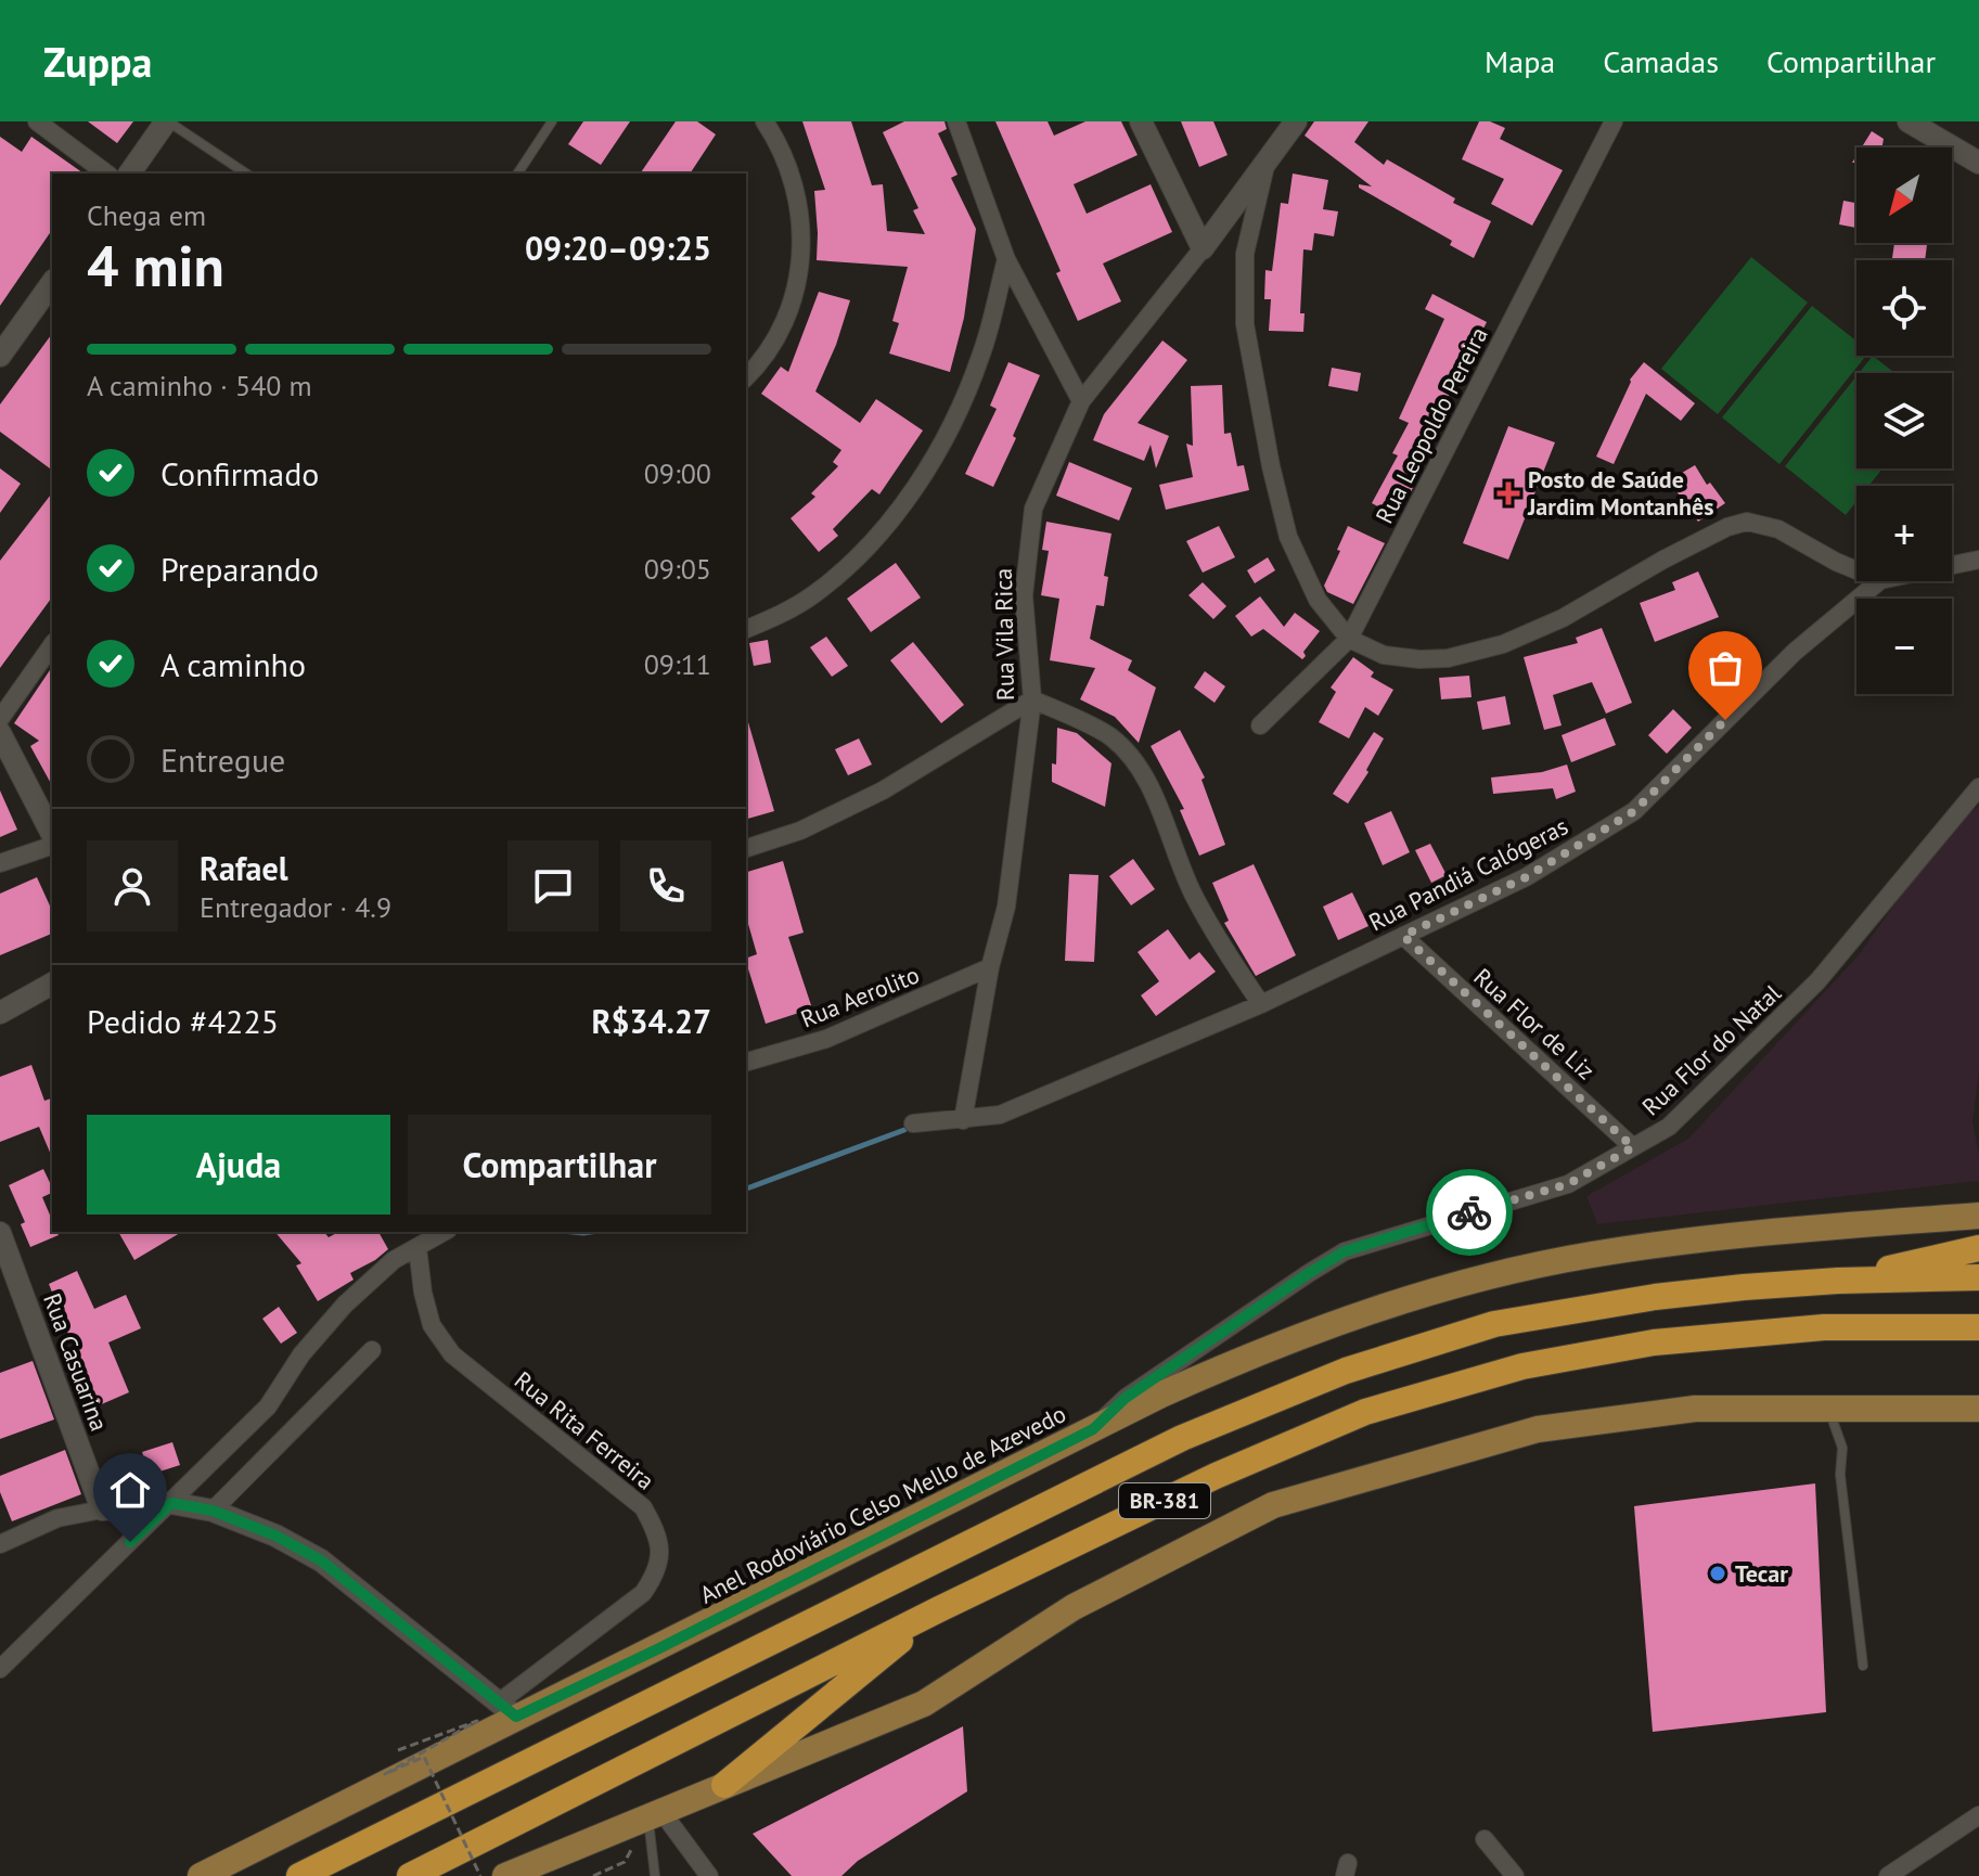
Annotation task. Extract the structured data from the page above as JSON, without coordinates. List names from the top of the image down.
{
  "streets": {
    "highway": ["BR-381"],
    "main road": ["Anel Rodoviário Celso Mello de Azevedo"],
    "street": [
      "Rua Leopoldo Pereira",
      "Rua Vila Rica",
      "Rua Pandiá Calógeras",
      "Rua Aerolito",
      "Rua Flor de Liz",
      "Rua Flor do Natal",
      "Rua Casuarina",
      "Rua Rita Ferreira"
    ]
  },
  "crossings": [
    ["Rua Vila Rica", "Rua Pandiá Calógeras"],
    ["Rua Vila Rica", "Rua Aerolito"],
    ["Rua Pandiá Calógeras", "Rua Flor de Liz"],
    ["Rua Flor de Liz", "Rua Flor do Natal"],
    ["Rua Flor do Natal", "Anel Rodoviário Celso Mello de Azevedo"],
    ["Rua Rita Ferreira", "Anel Rodoviário Celso Mello de Azevedo"]
  ],
  "places": {
    "health": ["Posto de Saúde Jardim Montanhês"],
    "other": ["Tecar"]
  },
  "north": "bottom left",
  "page": {
    "header": "Zuppa",
    "nav": ["Mapa", "Camadas", "Compartilhar"],
    "map_buttons": ["+", "−"],
    "heading": ["4 min", "Chega em", "09:20–09:25"],
    "panel": [
      "Rafael",
      "Entregador · 4.9",
      "Pedido #4225",
      "R$34.27"
    ],
    "bar": "A caminho · 540 m",
    "list": [
      ["Confirmado", "09:00"],
      ["Preparando", "09:05"],
      ["A caminho", "09:11"],
      "Entregue"
    ],
    "buttons": ["Ajuda", "Compartilhar"]
  }
}
